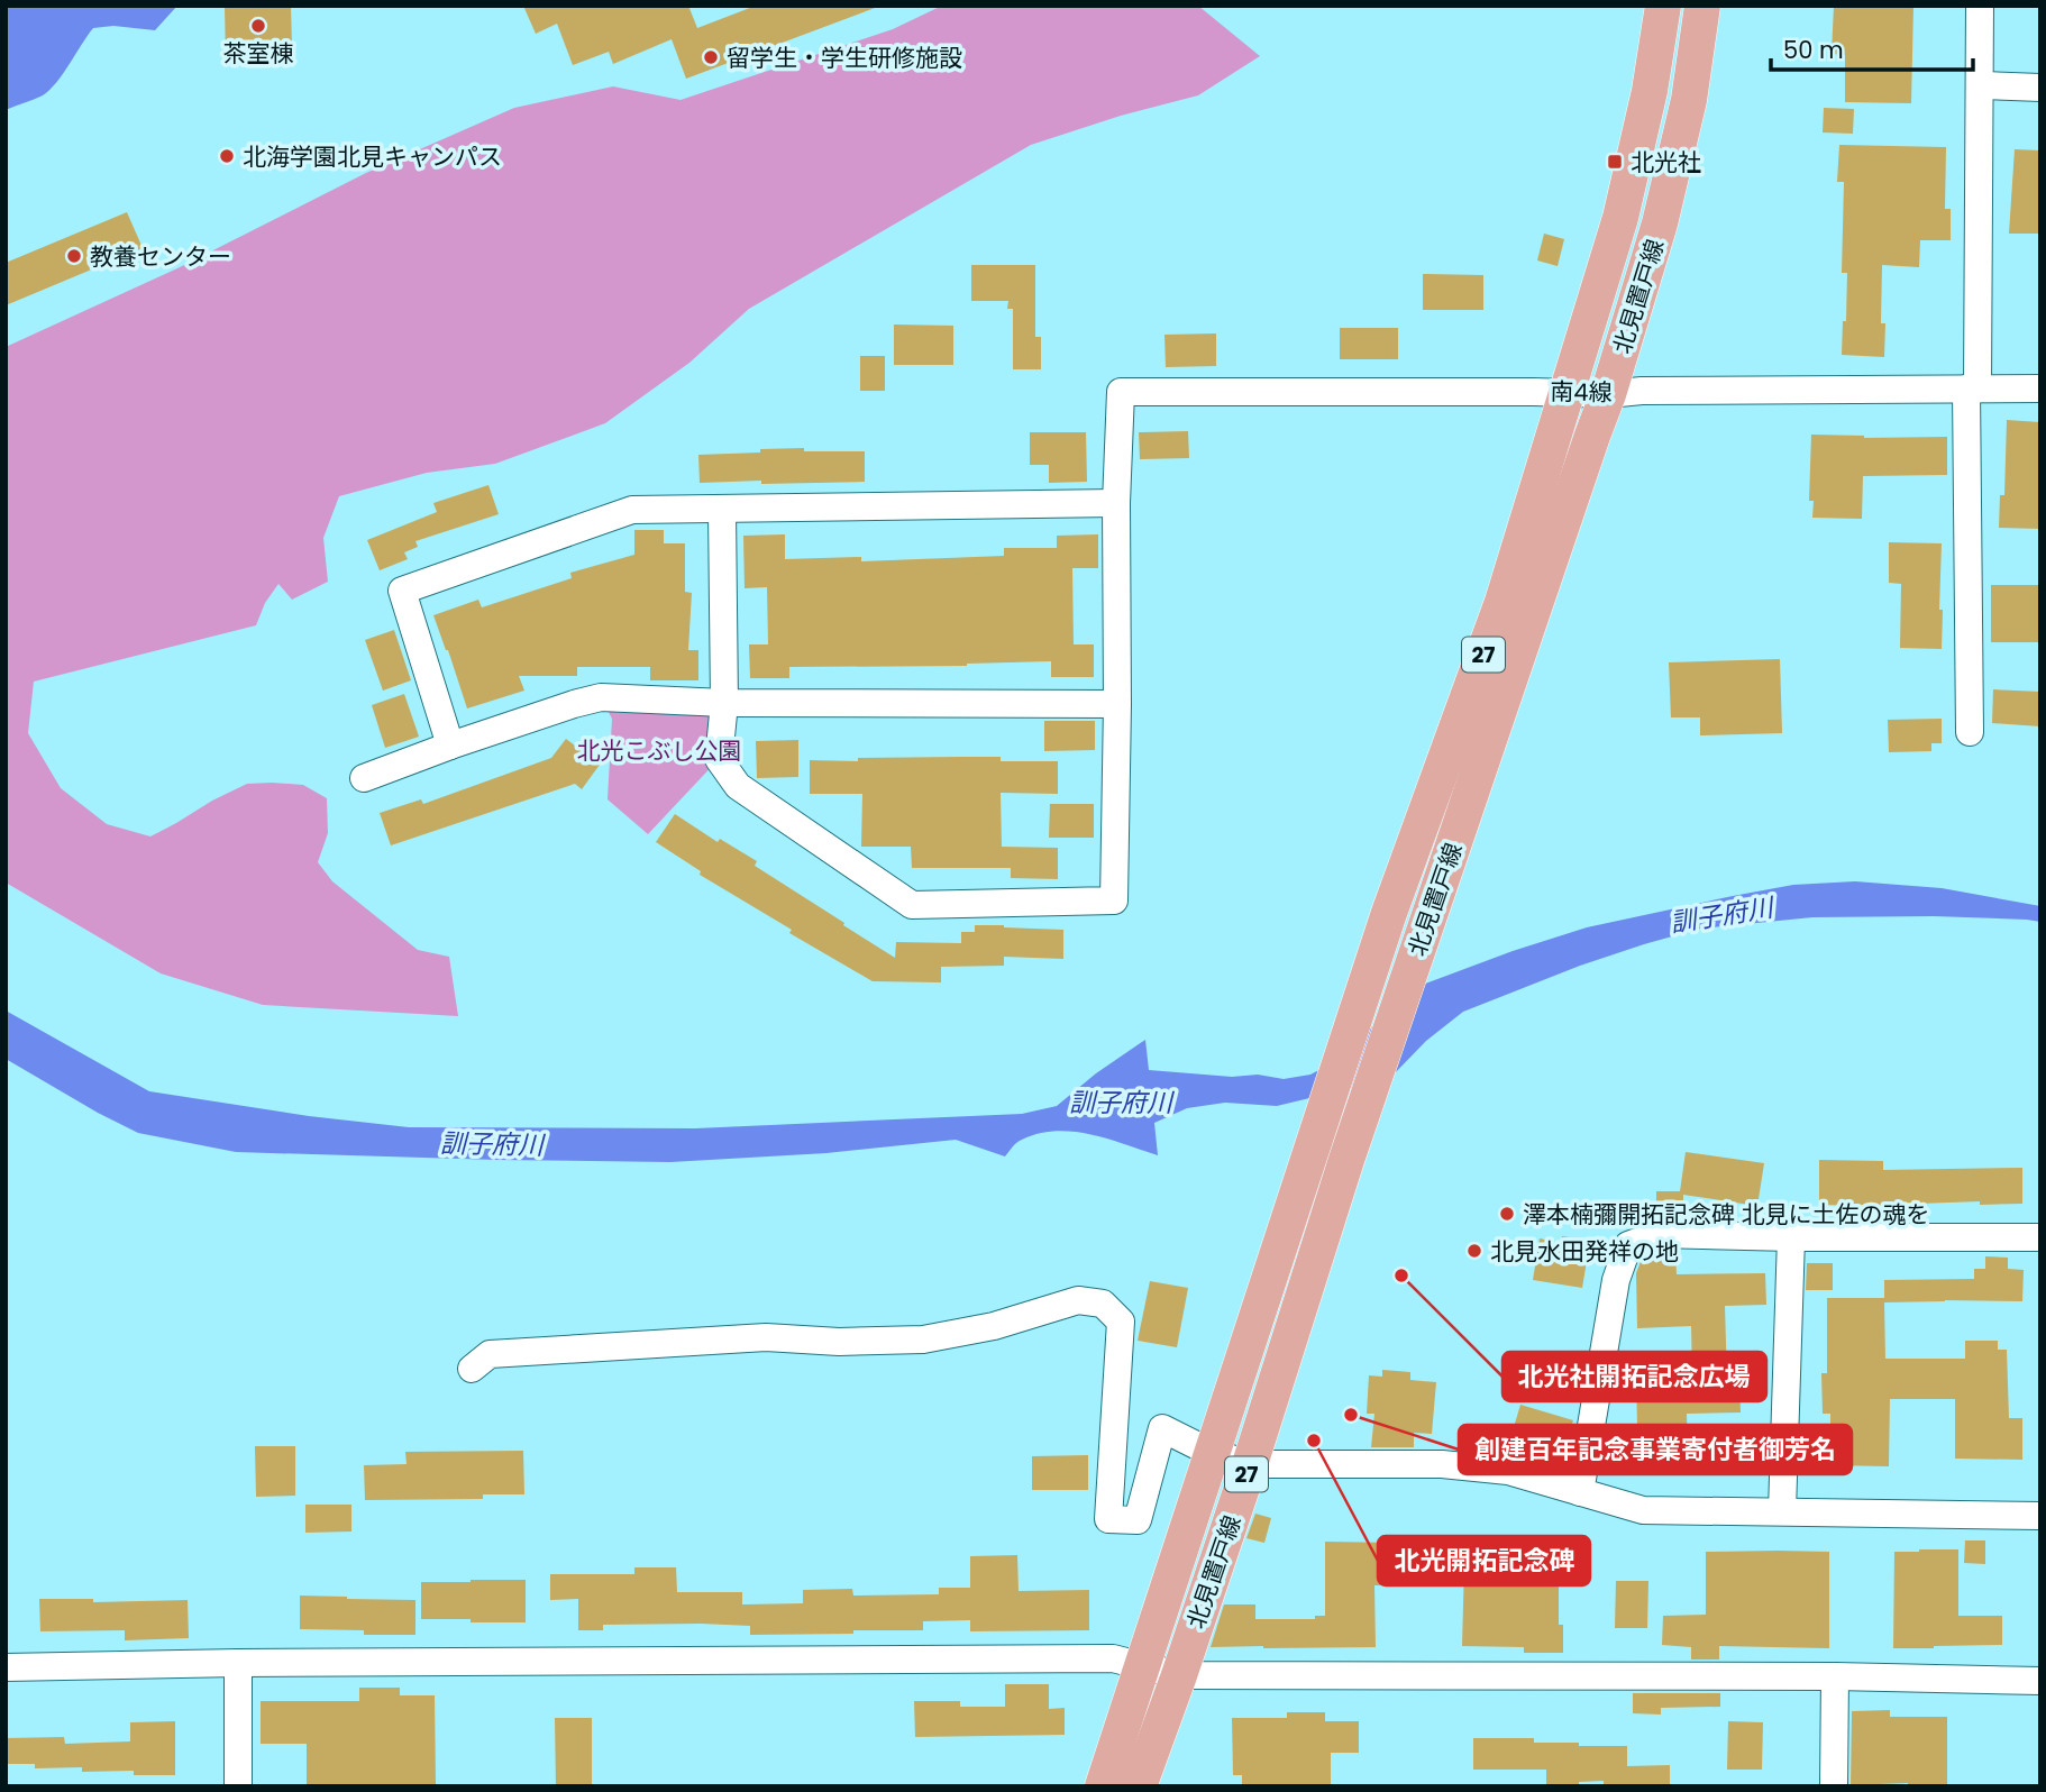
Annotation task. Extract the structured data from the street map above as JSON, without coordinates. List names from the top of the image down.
{
  "streets": {
    "main road": ["北見置戸線", "27"],
    "street": ["南4線"]
  },
  "crossings": [
    ["北見置戸線", "南4線"]
  ],
  "water": ["訓子府川"],
  "parks": ["北光こぶし公園"],
  "places": {
    "other": [
      "茶室棟",
      "留学生・学生研修施設",
      "北海学園北見キャンパス",
      "教養センター",
      "澤本楠彌開拓記念碑 北見に土佐の魂を",
      "北見水田発祥の地",
      "北光社開拓記念広場",
      "創建百年記念事業寄付者御芳名",
      "北光開拓記念碑"
    ],
    "transit": ["北光社"]
  },
  "scale_bar": "50 m"
}
